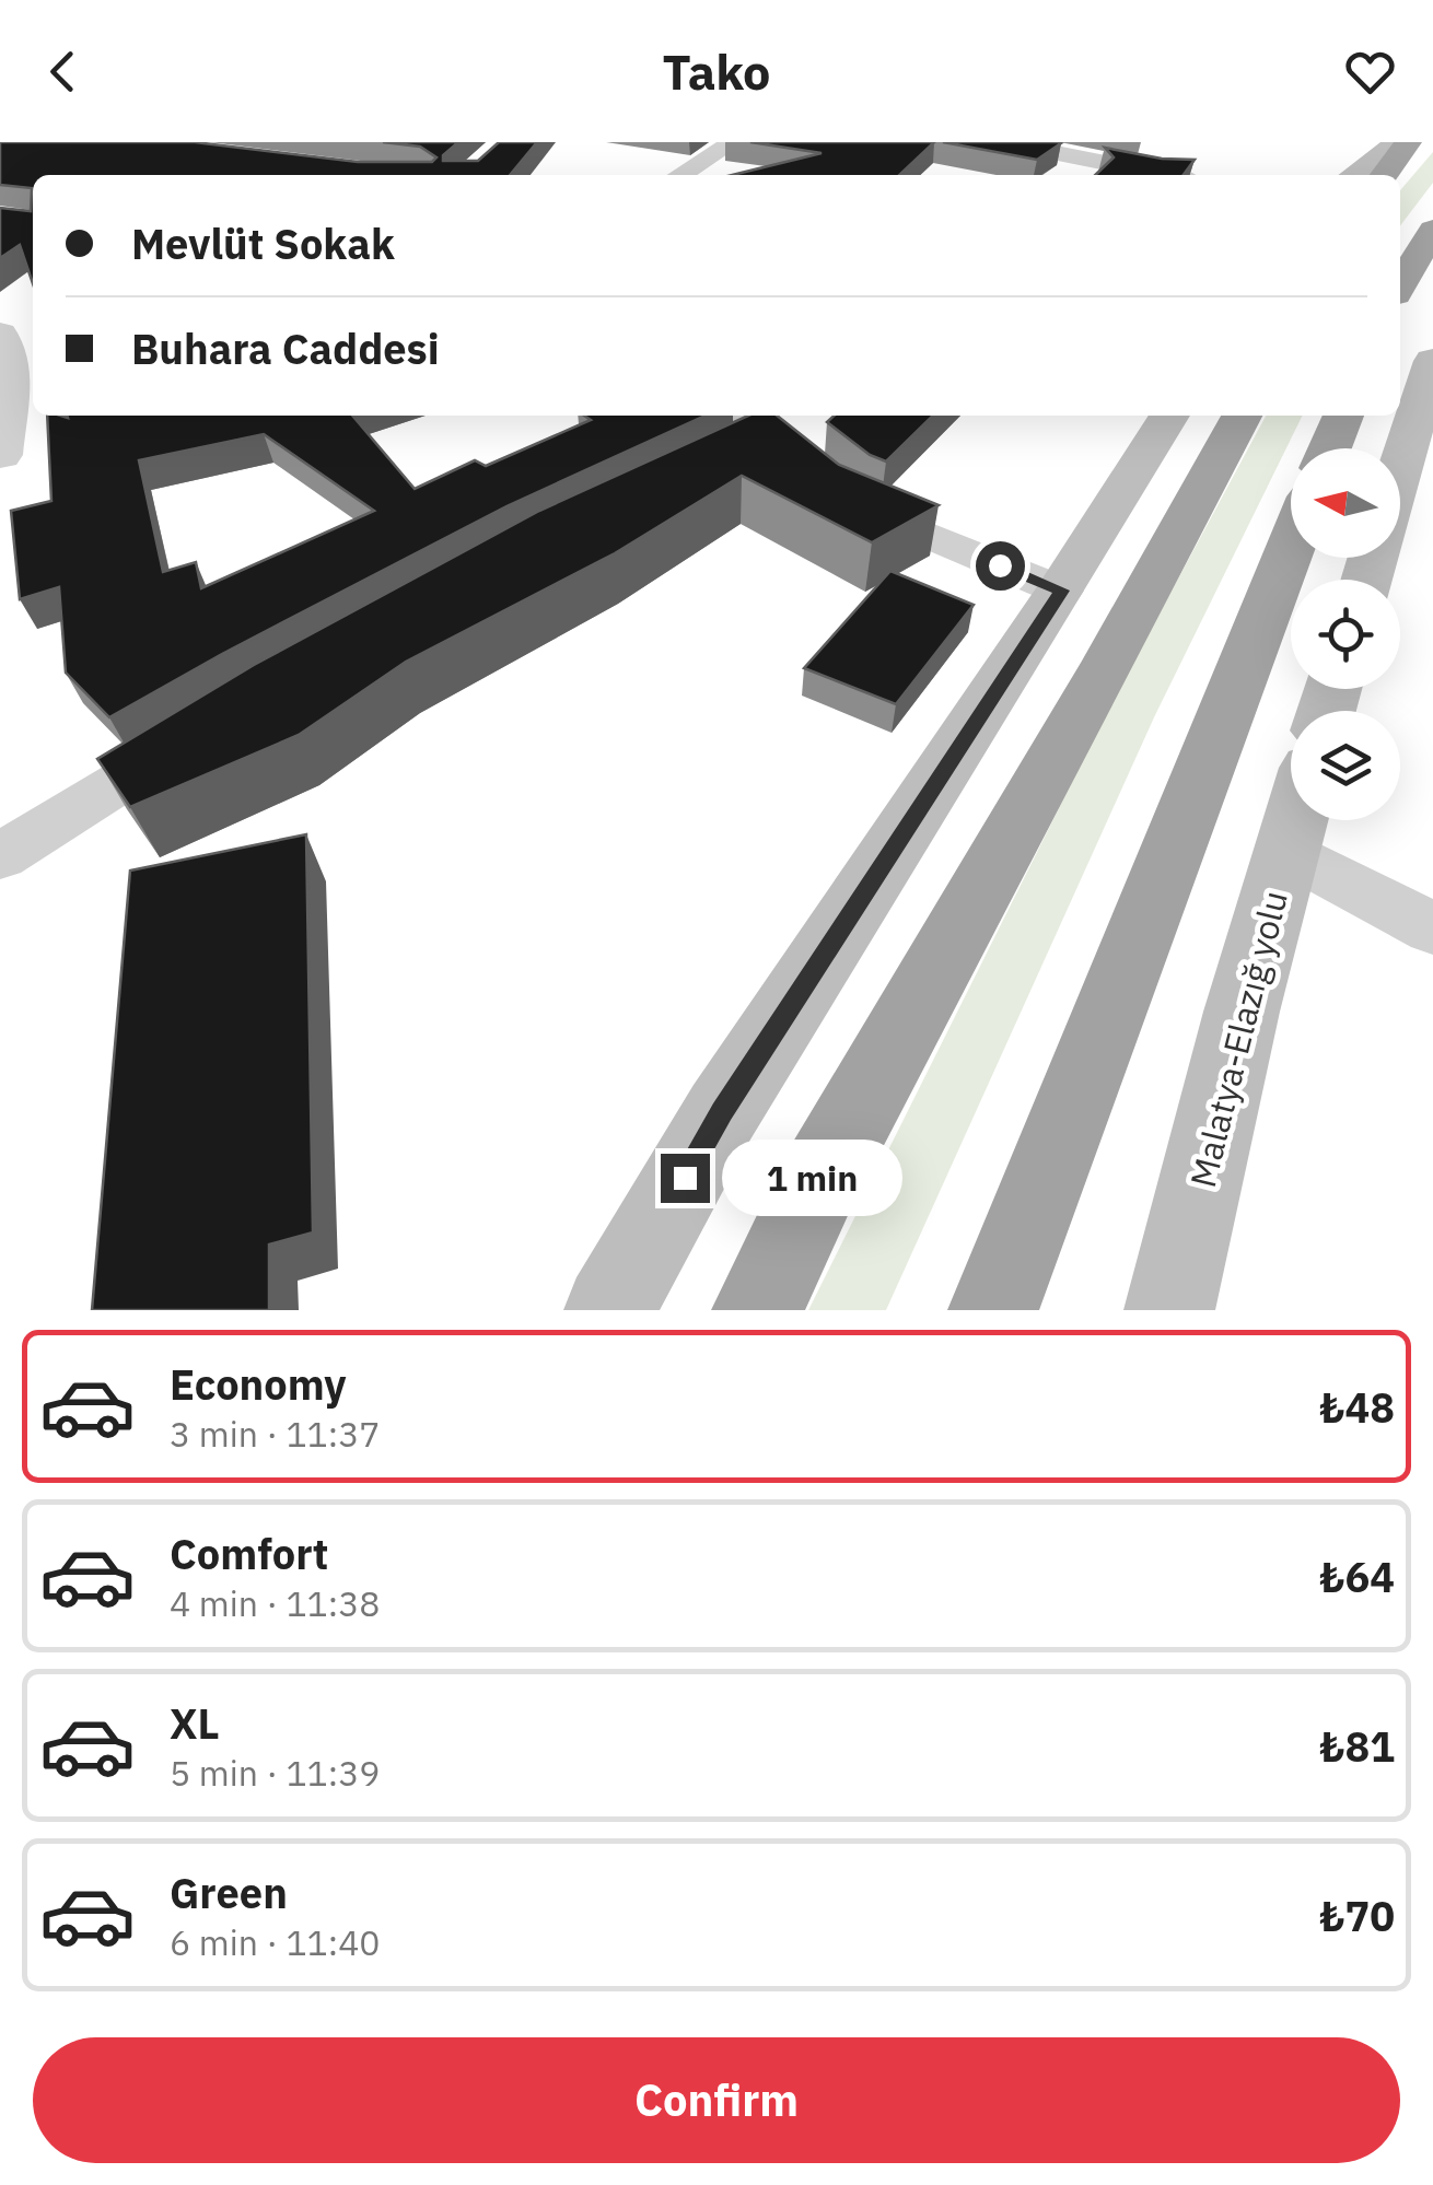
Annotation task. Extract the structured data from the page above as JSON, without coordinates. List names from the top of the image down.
{
  "streets": {
    "main road": ["Malatya-Elazığ yolu"]
  },
  "north": "left",
  "page": {
    "header": "Tako",
    "banner": ["Mevlüt Sokak", "Buhara Caddesi"],
    "bubble": "1 min",
    "list": [
      {
        "name": "Economy",
        "note": "3 min · 11:37",
        "value": "₺48"
      },
      {
        "name": "Comfort",
        "note": "4 min · 11:38",
        "value": "₺64"
      },
      {
        "name": "XL",
        "note": "5 min · 11:39",
        "value": "₺81"
      },
      {
        "name": "Green",
        "note": "6 min · 11:40",
        "value": "₺70"
      }
    ],
    "buttons": "Confirm"
  }
}
